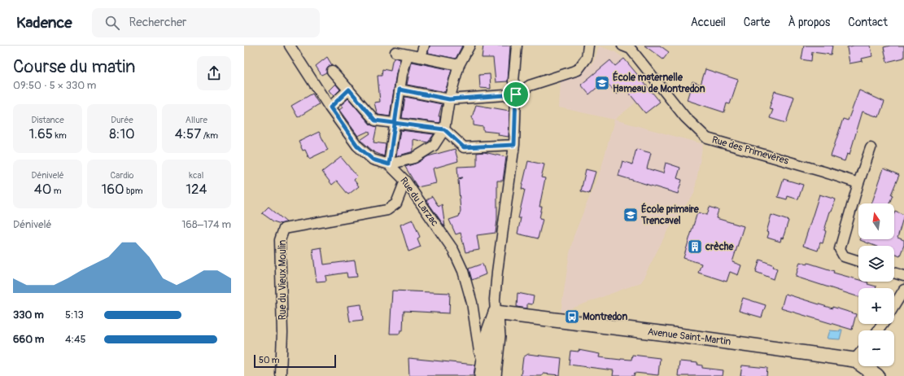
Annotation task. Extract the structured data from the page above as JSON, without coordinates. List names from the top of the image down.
{
  "streets": {
    "street": [
      "Rue des Primevères",
      "Rue du Larzac",
      "Rue du Vieux Moulin",
      "Avenue Saint-Martin"
    ]
  },
  "crossings": [
    ["Rue du Larzac", "Rue du Vieux Moulin"]
  ],
  "places": {
    "school or university": ["École maternelle Hameau de Montredon", "École primaire Trencavel"],
    "building": ["crèche"],
    "bus stop": ["Montredon"]
  },
  "scale_bar": "50 m",
  "north": "top",
  "page": {
    "header": "Kadence",
    "search": "Rechercher",
    "nav": [
      "Accueil",
      "Carte",
      "À propos",
      "Contact"
    ],
    "heading": ["Course du matin", "09:50 · 5 × 330 m"],
    "stats": [
      ["Distance", "1.65 km"],
      ["Durée", "8:10"],
      ["Allure", "4:57 /km"],
      ["Dénivelé", "40 m"],
      ["Cardio", "160 bpm"],
      ["kcal", "124"]
    ],
    "map_buttons": ["+", "−"],
    "chart": ["Dénivelé", "168–174 m"],
    "list": [
      {
        "name": "330 m",
        "note": "5:13"
      },
      {
        "name": "660 m",
        "note": "4:45"
      }
    ],
    "scale": "50 m"
  }
}
